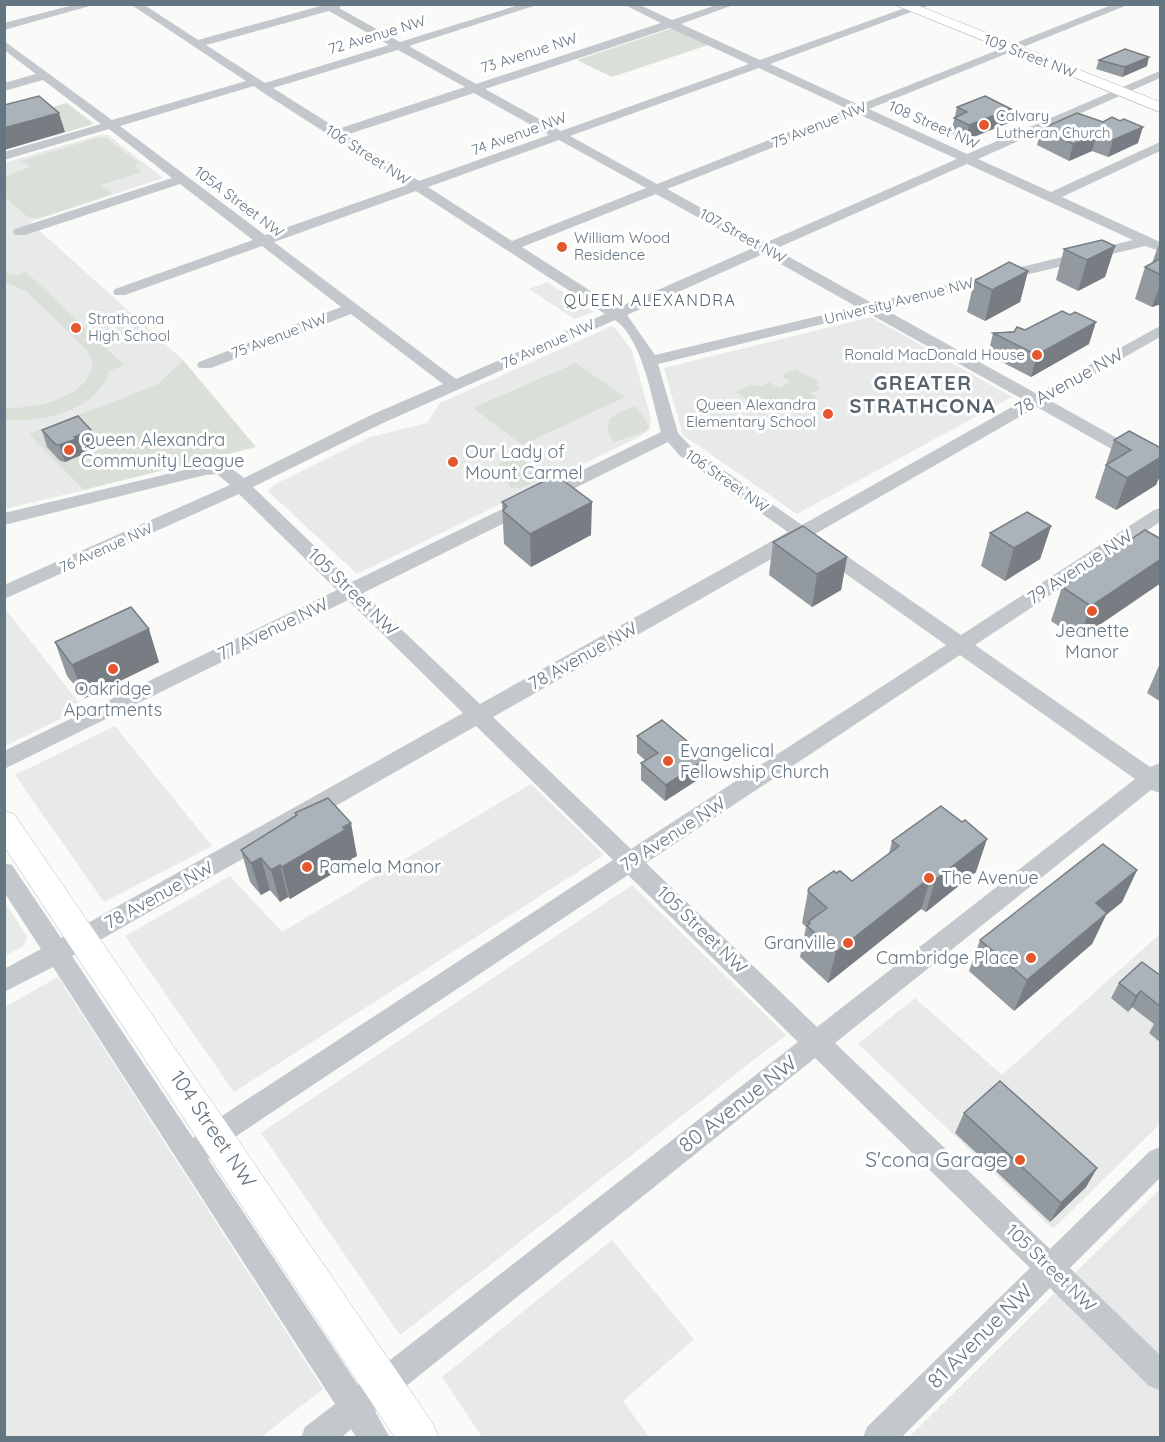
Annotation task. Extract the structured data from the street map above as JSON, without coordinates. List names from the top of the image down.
{
  "streets": {
    "main road": ["109 Street NW", "104 Street NW"],
    "street": [
      "72 Avenue NW",
      "73 Avenue NW",
      "75 Avenue NW",
      "108 Street NW",
      "74 Avenue NW",
      "106 Street NW",
      "105A Street NW",
      "107 Street NW",
      "University Avenue NW",
      "76 Avenue NW",
      "78 Avenue NW",
      "79 Avenue NW",
      "105 Street NW",
      "77 Avenue NW",
      "80 Avenue NW",
      "81 Avenue NW"
    ]
  },
  "crossings": [
    ["72 Avenue NW", "106 Street NW"],
    ["72 Avenue NW", "105A Street NW"],
    ["72 Avenue NW", "107 Street NW"],
    ["73 Avenue NW", "108 Street NW"],
    ["73 Avenue NW", "106 Street NW"],
    ["73 Avenue NW", "107 Street NW"],
    ["109 Street NW", "75 Avenue NW"],
    ["109 Street NW", "74 Avenue NW"],
    ["109 Street NW", "76 Avenue NW"],
    ["75 Avenue NW", "108 Street NW"],
    ["75 Avenue NW", "106 Street NW"],
    ["75 Avenue NW", "105A Street NW"],
    ["75 Avenue NW", "107 Street NW"],
    ["108 Street NW", "74 Avenue NW"],
    ["108 Street NW", "University Avenue NW"],
    ["108 Street NW", "76 Avenue NW"],
    ["74 Avenue NW", "106 Street NW"],
    ["74 Avenue NW", "105A Street NW"],
    ["74 Avenue NW", "107 Street NW"],
    ["106 Street NW", "University Avenue NW"],
    ["106 Street NW", "76 Avenue NW"],
    ["106 Street NW", "78 Avenue NW"],
    ["106 Street NW", "79 Avenue NW"],
    ["106 Street NW", "77 Avenue NW"],
    ["106 Street NW", "80 Avenue NW"],
    ["105A Street NW", "76 Avenue NW"],
    ["107 Street NW", "University Avenue NW"],
    ["107 Street NW", "76 Avenue NW"],
    ["107 Street NW", "78 Avenue NW"],
    ["76 Avenue NW", "105 Street NW"],
    ["78 Avenue NW", "105 Street NW"],
    ["78 Avenue NW", "104 Street NW"],
    ["79 Avenue NW", "105 Street NW"],
    ["79 Avenue NW", "104 Street NW"],
    ["105 Street NW", "77 Avenue NW"],
    ["105 Street NW", "80 Avenue NW"],
    ["105 Street NW", "81 Avenue NW"],
    ["80 Avenue NW", "104 Street NW"]
  ],
  "districts": ["QUEEN ALEXANDRA", "GREATER STRATHCONA"],
  "places": [
    "Calvary Lutheran Church",
    "William Wood Residence",
    "Strathcona High School",
    "Ronald MacDonald House",
    "Queen Alexandra Elementary School",
    "Queen Alexandra Community League",
    "Our Lady of Mount Carmel",
    "Jeanette Manor",
    "Oakridge Apartments",
    "Evangelical Fellowship Church",
    "Pamela Manor",
    "The Avenue",
    "Granville",
    "Cambridge Place",
    "S'cona Garage"
  ]
}
